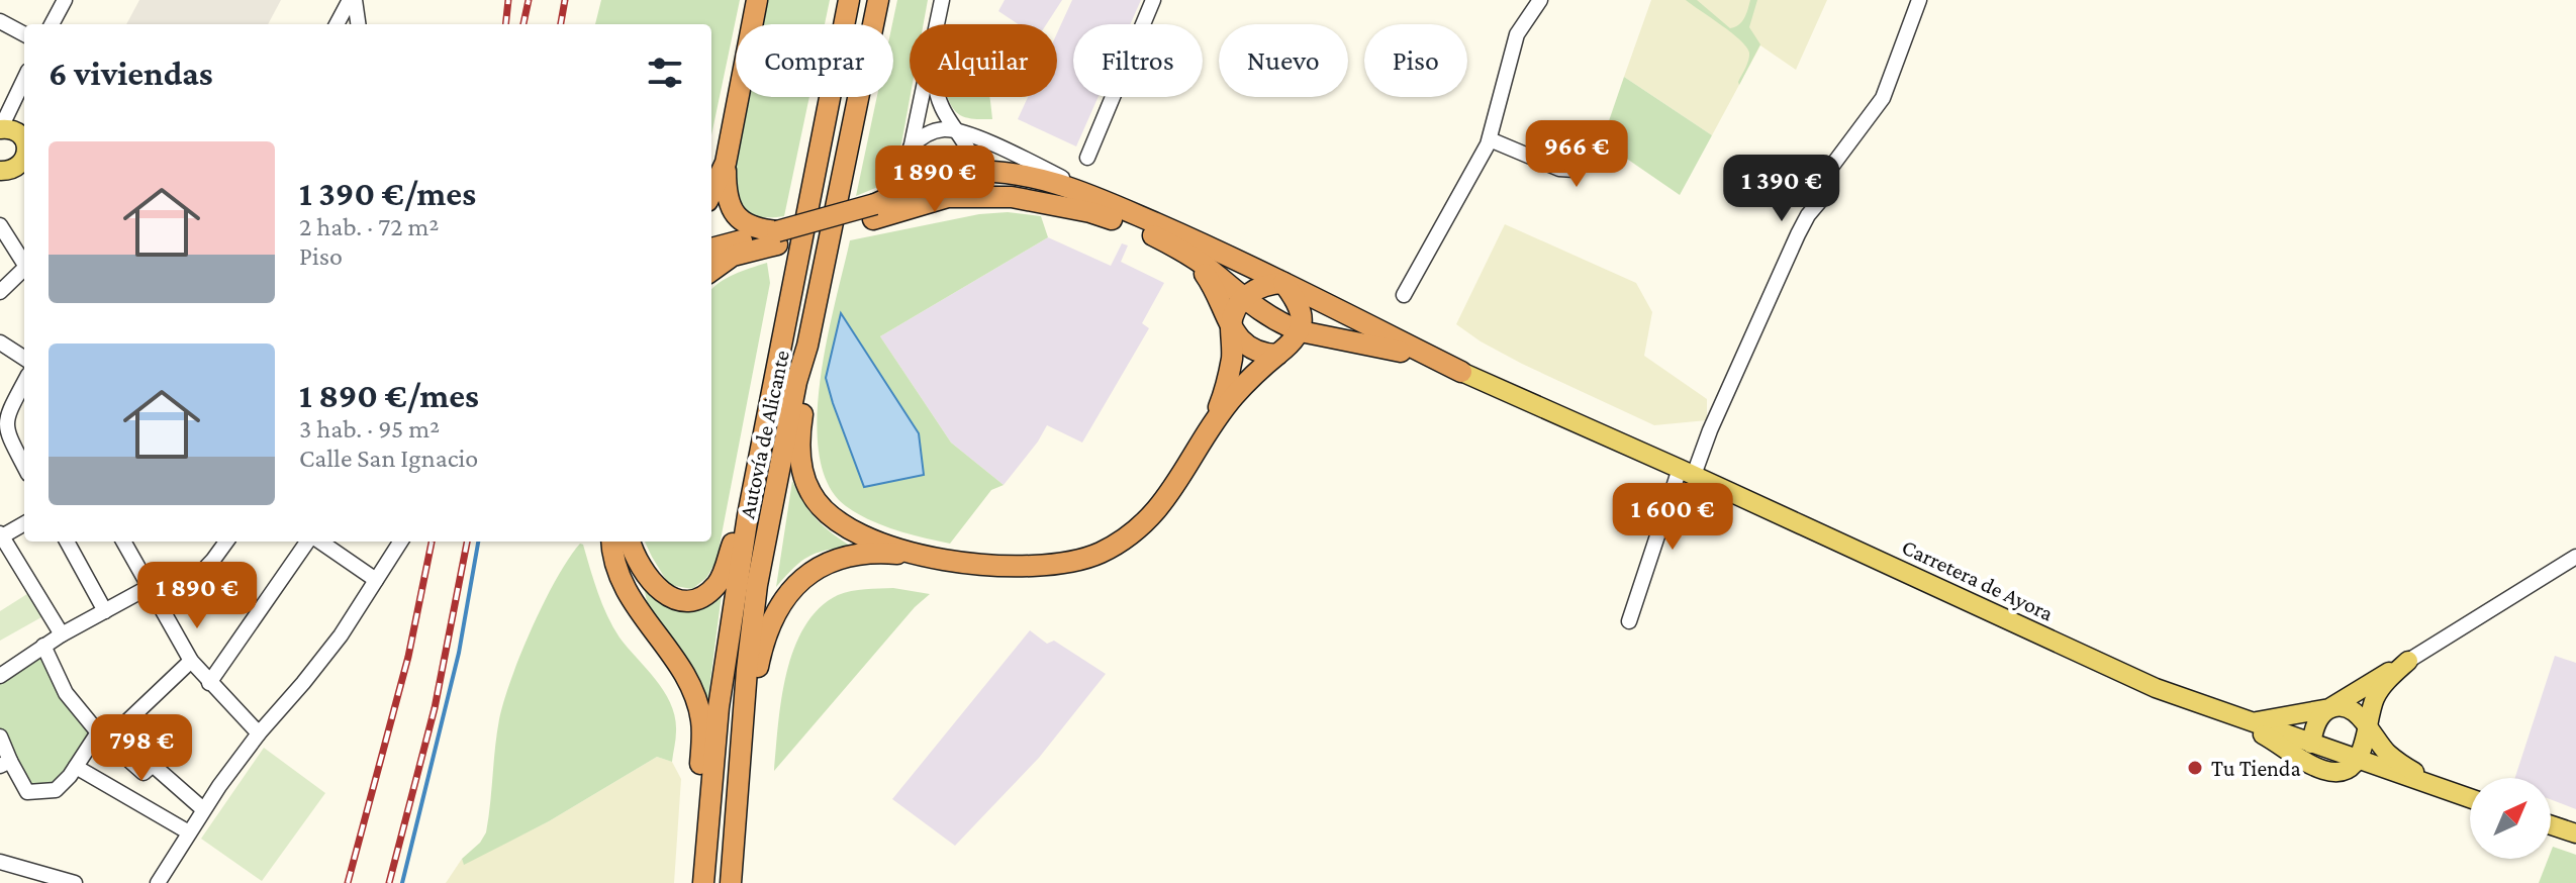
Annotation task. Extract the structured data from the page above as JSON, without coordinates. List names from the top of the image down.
{
  "streets": {
    "highway": ["Autovía de Alicante"],
    "main road": ["Carretera de Ayora"]
  },
  "places": ["Tu Tienda"],
  "north": "top right",
  "page": {
    "chip": [
      "Comprar",
      "Alquilar",
      "Filtros",
      "Nuevo",
      "Piso"
    ],
    "heading": "6 viviendas",
    "price": [
      "966 €",
      "1 890 €",
      "1 390 €",
      "1 600 €",
      "1 890 €",
      "798 €"
    ],
    "list": [
      {
        "name": "1 390 €/mes",
        "note": "2 hab. · 72 m² · Piso"
      },
      {
        "name": "1 890 €/mes",
        "note": "3 hab. · 95 m² · Calle San Ignacio"
      }
    ]
  }
}
